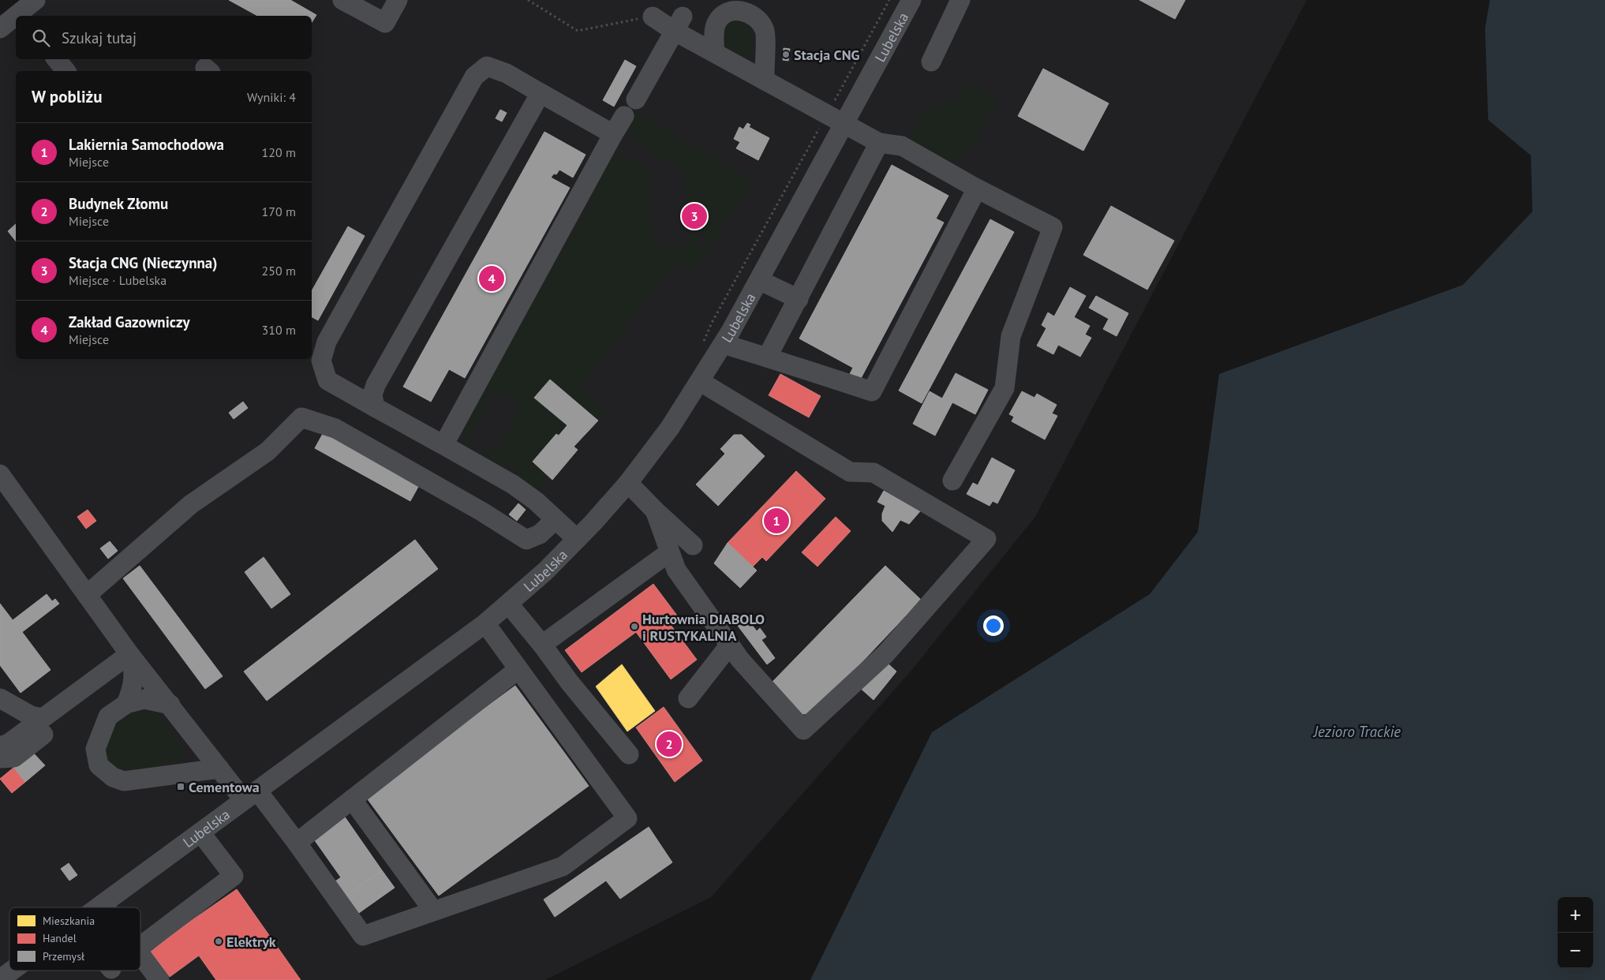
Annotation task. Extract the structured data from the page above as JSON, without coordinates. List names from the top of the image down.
{
  "streets": {
    "street": ["Lubelska"]
  },
  "water": ["Jezioro Trackie"],
  "places": {
    "other": ["Stacja CNG", "Hurtownia DIABOLO i RUSTYKALNIA", "Elektryk"],
    "transit": ["Cementowa"]
  },
  "legend": ["Mieszkania", "Handel", "Przemysł"],
  "page": {
    "search": "Szukaj tutaj",
    "heading": ["W pobliżu", "Wyniki: 4"],
    "list": [
      {
        "mark": "1",
        "name": "Lakiernia Samochodowa",
        "note": "Miejsce",
        "value": "120 m"
      },
      {
        "mark": "2",
        "name": "Budynek Złomu",
        "note": "Miejsce",
        "value": "170 m"
      },
      {
        "mark": "3",
        "name": "Stacja CNG (Nieczynna)",
        "note": "Miejsce · Lubelska",
        "value": "250 m"
      },
      {
        "mark": "4",
        "name": "Zakład Gazowniczy",
        "note": "Miejsce",
        "value": "310 m"
      }
    ],
    "pins": [
      "3",
      "4",
      "1",
      "2"
    ],
    "map_buttons": ["+", "−"]
  }
}
